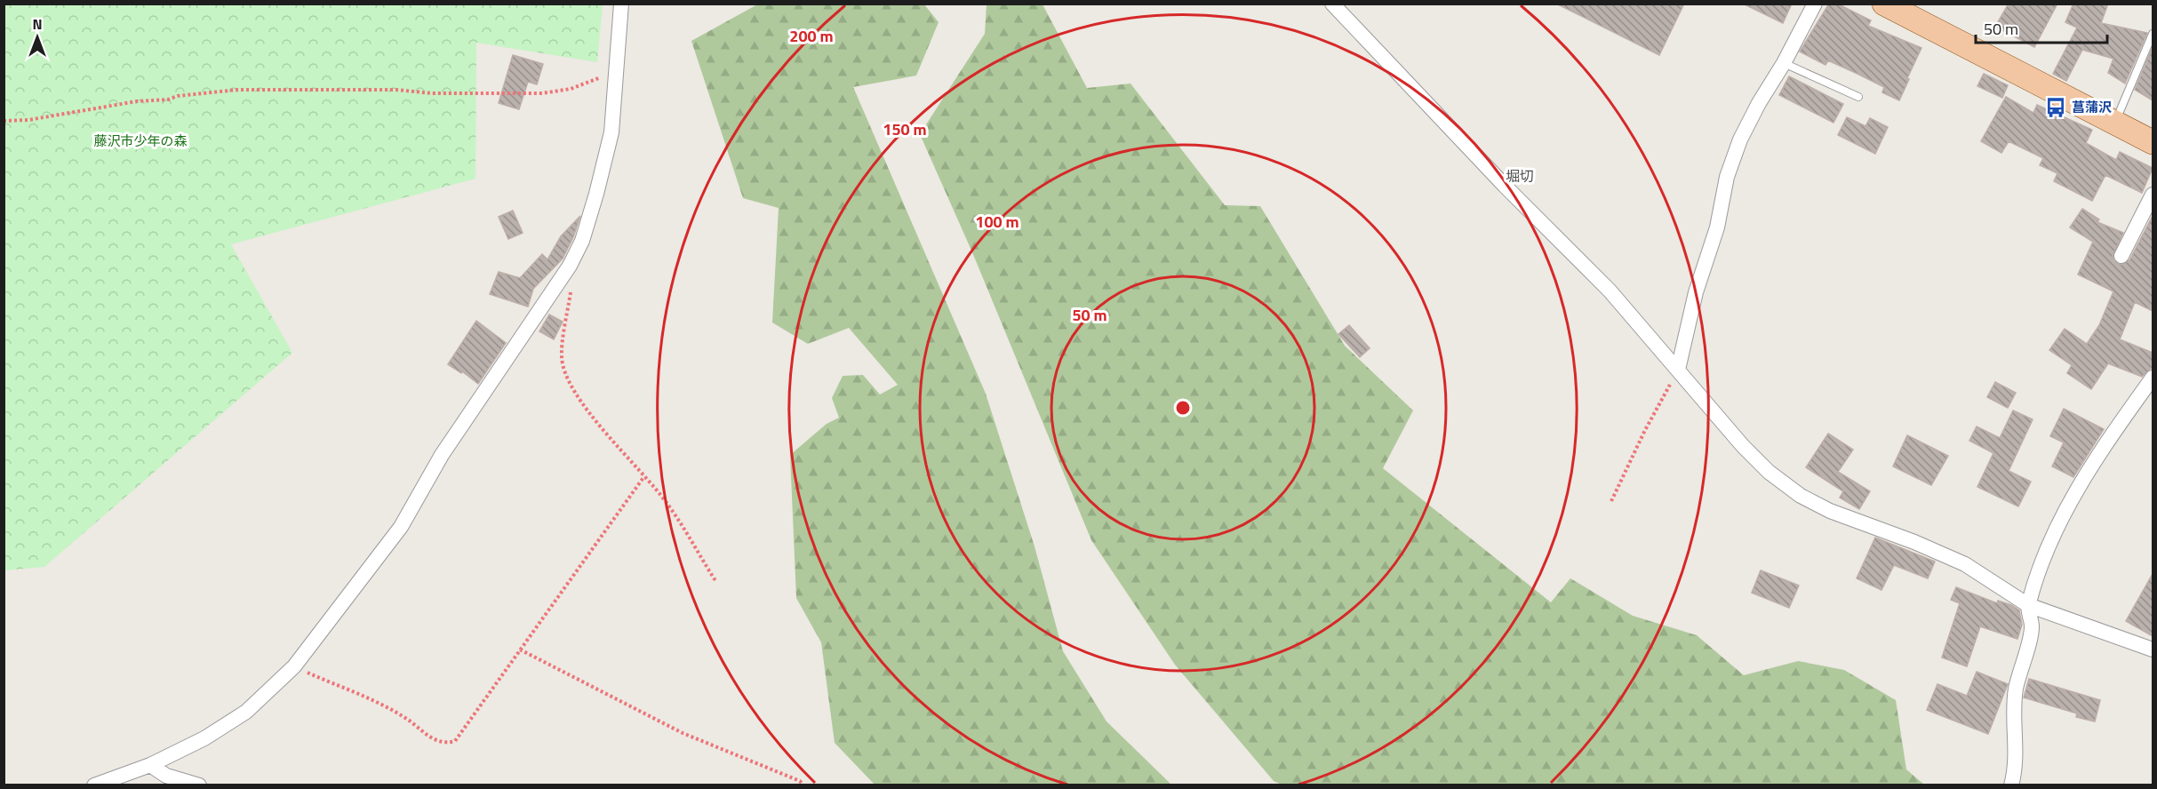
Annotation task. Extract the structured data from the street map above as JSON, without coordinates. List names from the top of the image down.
{
  "districts": ["堀切"],
  "parks": ["藤沢市少年の森"],
  "places": {
    "bus stop": ["菖蒲沢"]
  },
  "scale_bar": "50 m",
  "north": "top",
  "rings": [
    "200 m",
    "150 m",
    "100 m",
    "50 m"
  ]
}
